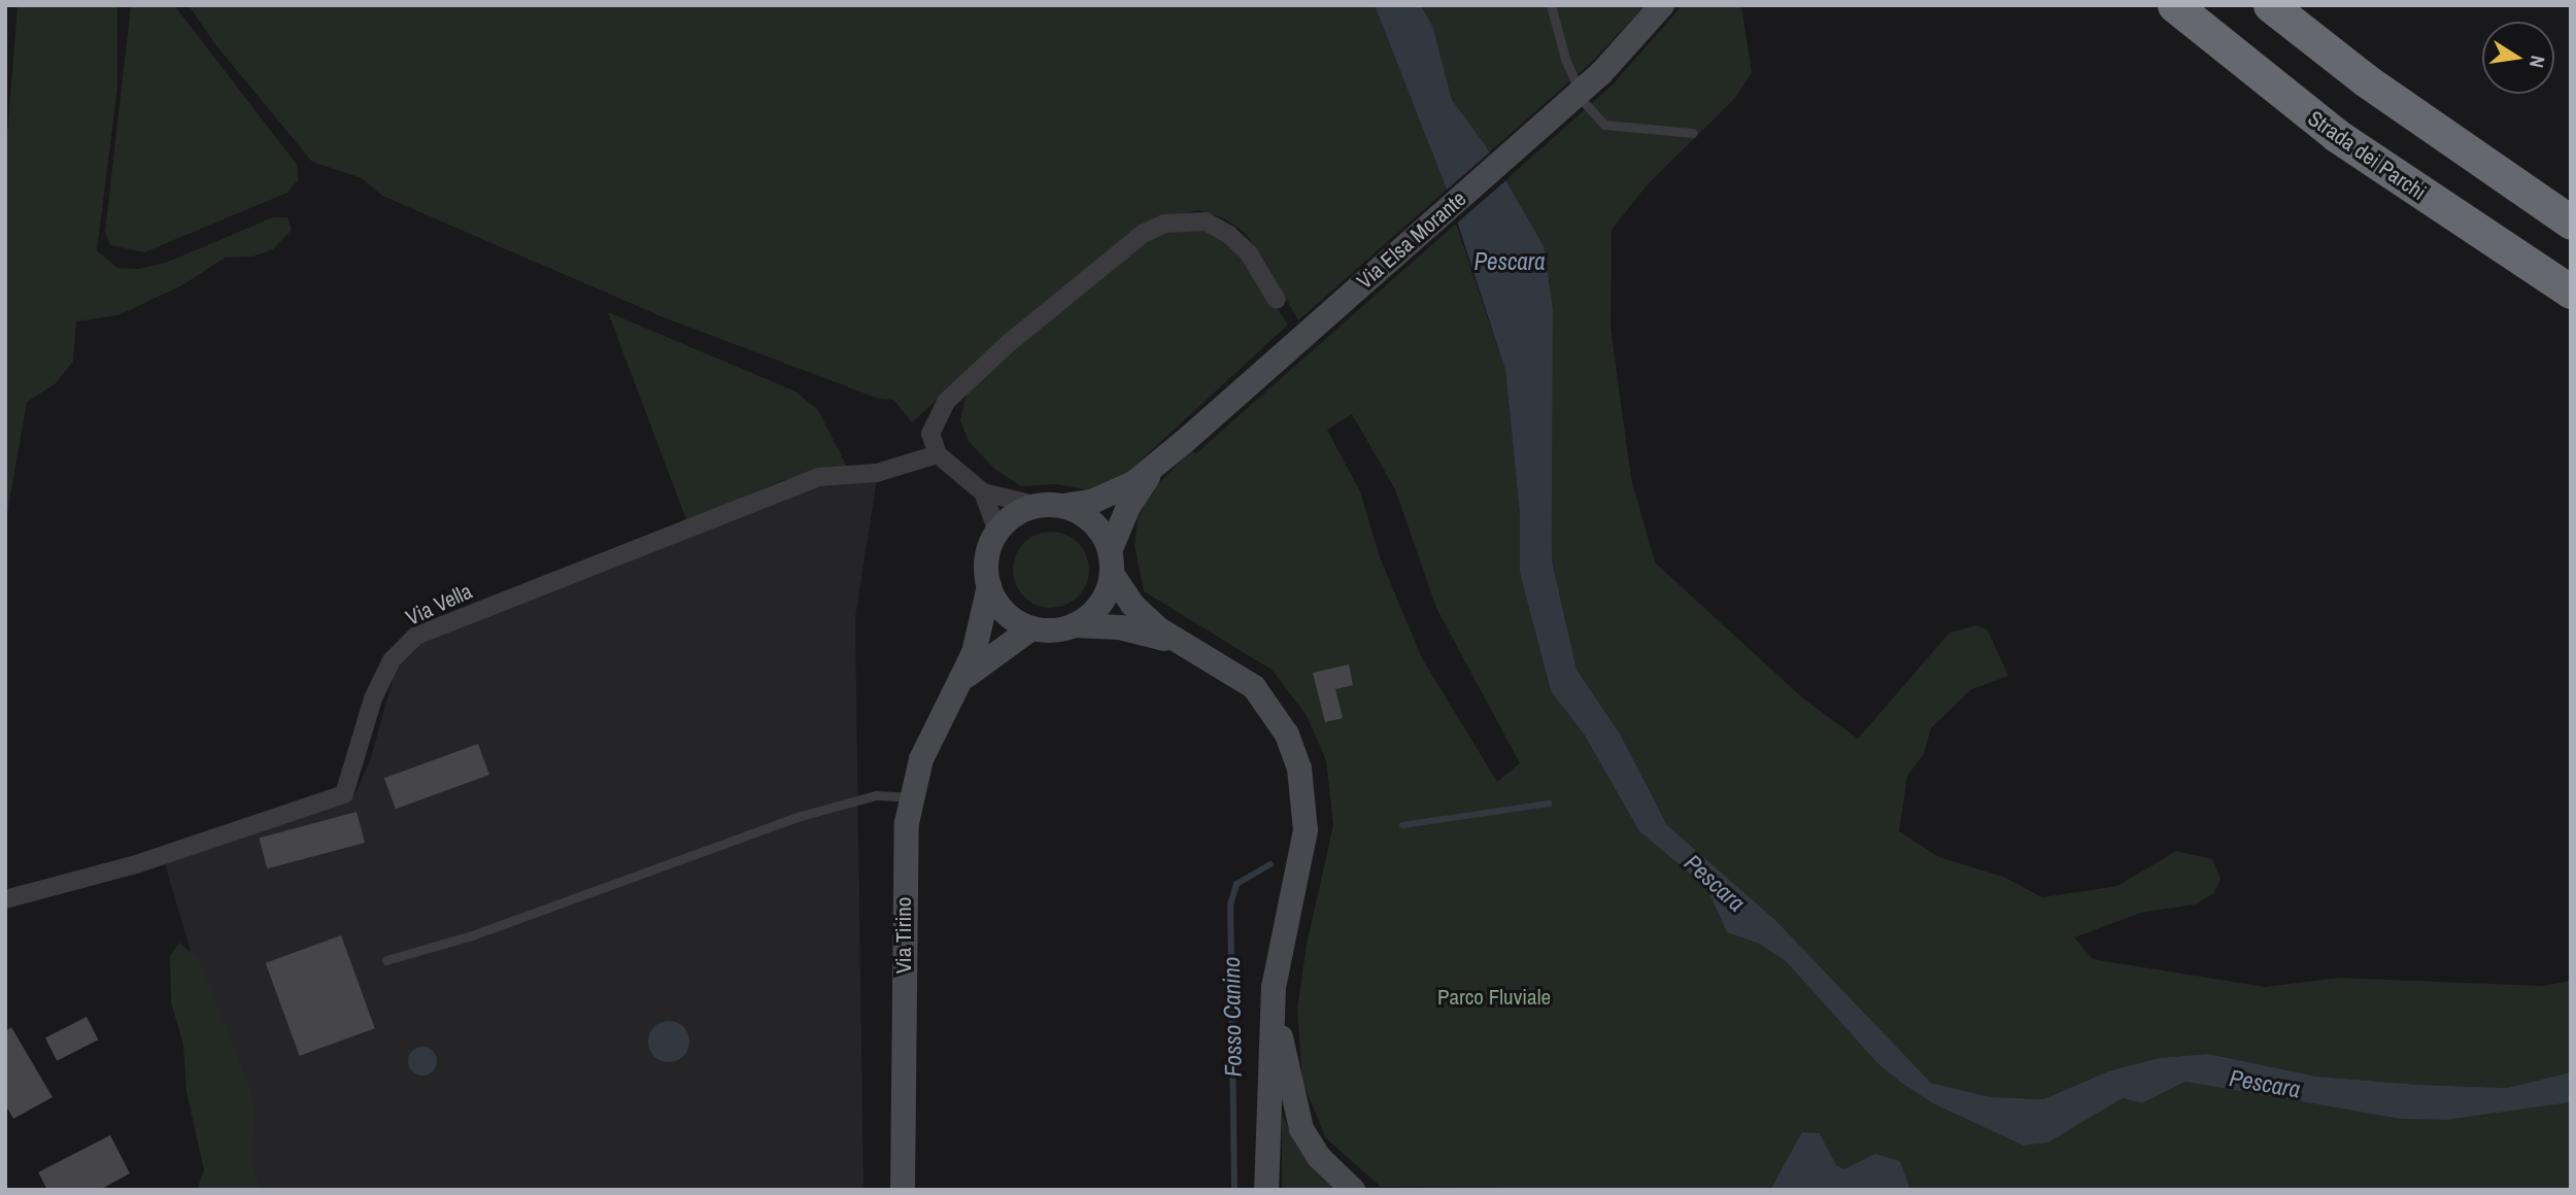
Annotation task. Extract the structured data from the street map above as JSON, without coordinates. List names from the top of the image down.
{
  "streets": {
    "highway": ["Strada dei Parchi"],
    "main road": ["Via Elsa Morante", "Via Tirino"],
    "street": ["Via Vella"]
  },
  "crossings": [
    ["Via Elsa Morante", "Via Tirino"]
  ],
  "water": ["Pescara", "Fosso Canino"],
  "parks": ["Parco Fluviale"],
  "north": "right"
}
